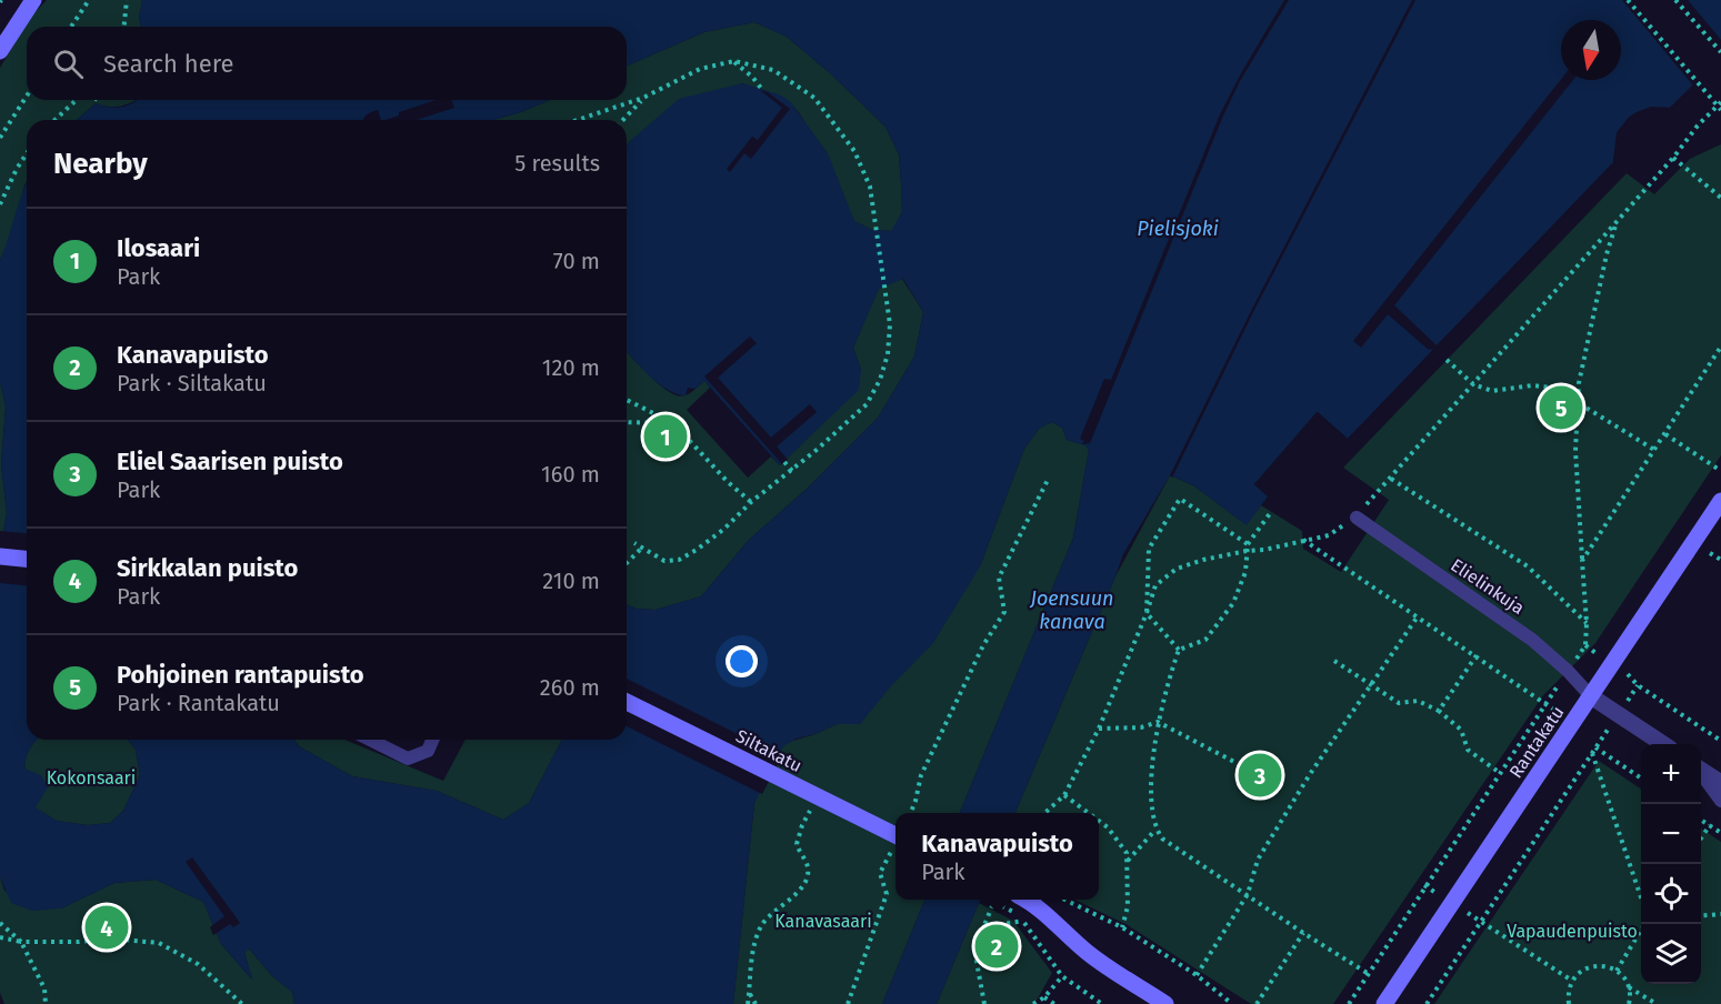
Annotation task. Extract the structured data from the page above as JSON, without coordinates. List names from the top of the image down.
{
  "streets": {
    "main road": ["Rantakatu", "Siltakatu"],
    "lane": ["Elielinkuja"]
  },
  "crossings": [
    ["Elielinkuja", "Rantakatu"]
  ],
  "water": ["Pielisjoki", "Joensuun kanava"],
  "parks": ["Kokonsaari", "Kanavasaari", "Vapaudenpuisto"],
  "north": "bottom",
  "page": {
    "search": "Search here",
    "heading": ["Nearby", "5 results"],
    "list": [
      {
        "mark": "1",
        "name": "Ilosaari",
        "note": "Park",
        "value": "70 m"
      },
      {
        "mark": "2",
        "name": "Kanavapuisto",
        "note": "Park · Siltakatu",
        "value": "120 m"
      },
      {
        "mark": "3",
        "name": "Eliel Saarisen puisto",
        "note": "Park",
        "value": "160 m"
      },
      {
        "mark": "4",
        "name": "Sirkkalan puisto",
        "note": "Park",
        "value": "210 m"
      },
      {
        "mark": "5",
        "name": "Pohjoinen rantapuisto",
        "note": "Park · Rantakatu",
        "value": "260 m"
      }
    ],
    "pins": [
      "5",
      "1",
      "3",
      "4",
      "2"
    ],
    "map_buttons": ["+", "−"],
    "popup": ["Kanavapuisto", "Park"]
  }
}
